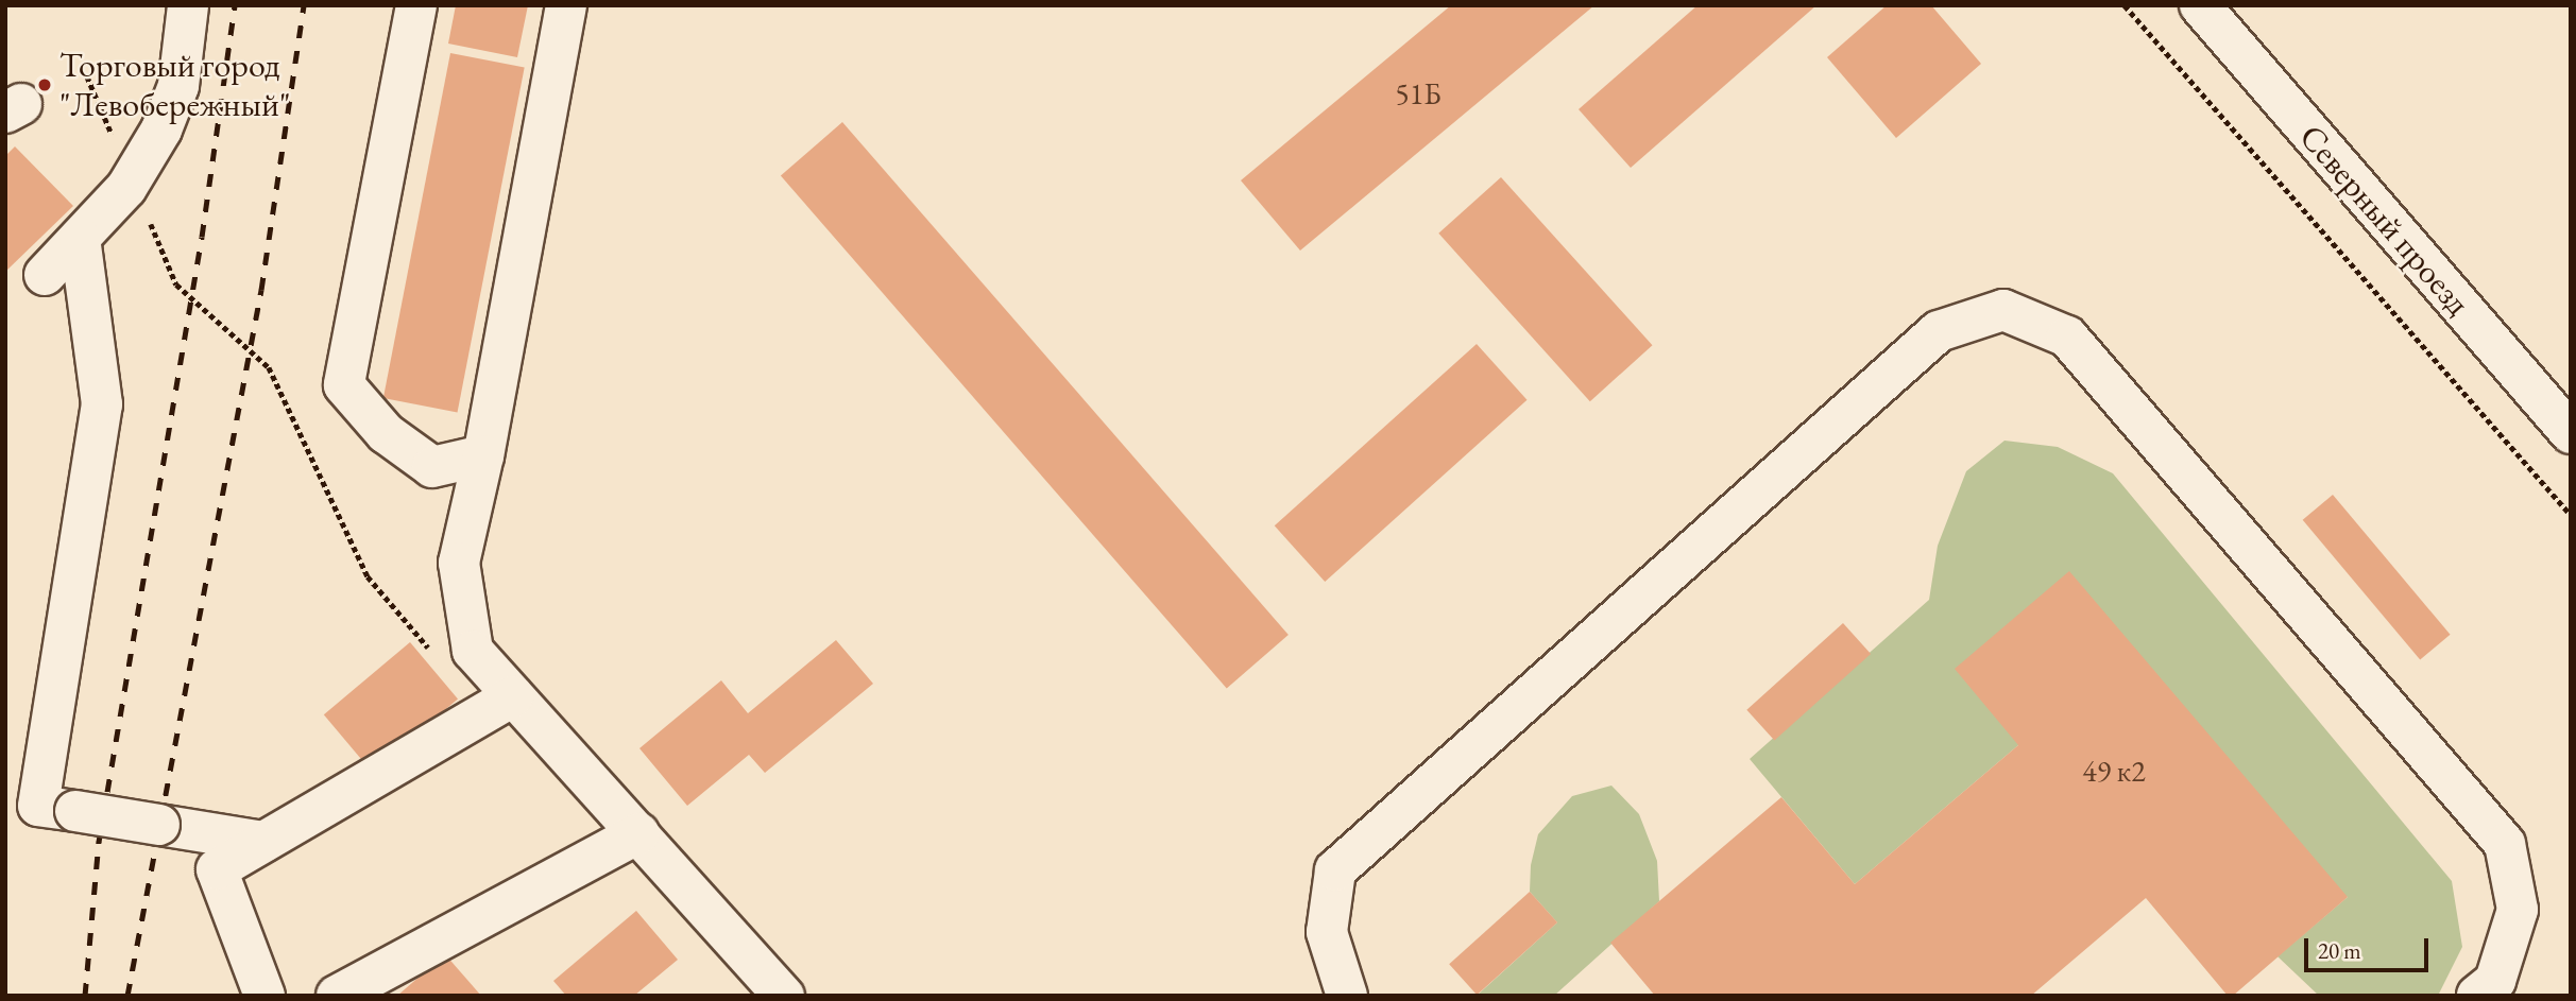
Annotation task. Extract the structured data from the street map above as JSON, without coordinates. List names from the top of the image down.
{
  "streets": {
    "street": ["Северный проезд"]
  },
  "places": ["Торговый город \"Левобережный\""],
  "house_numbers": ["51Б", "49 к2"],
  "scale_bar": "20 m"
}
